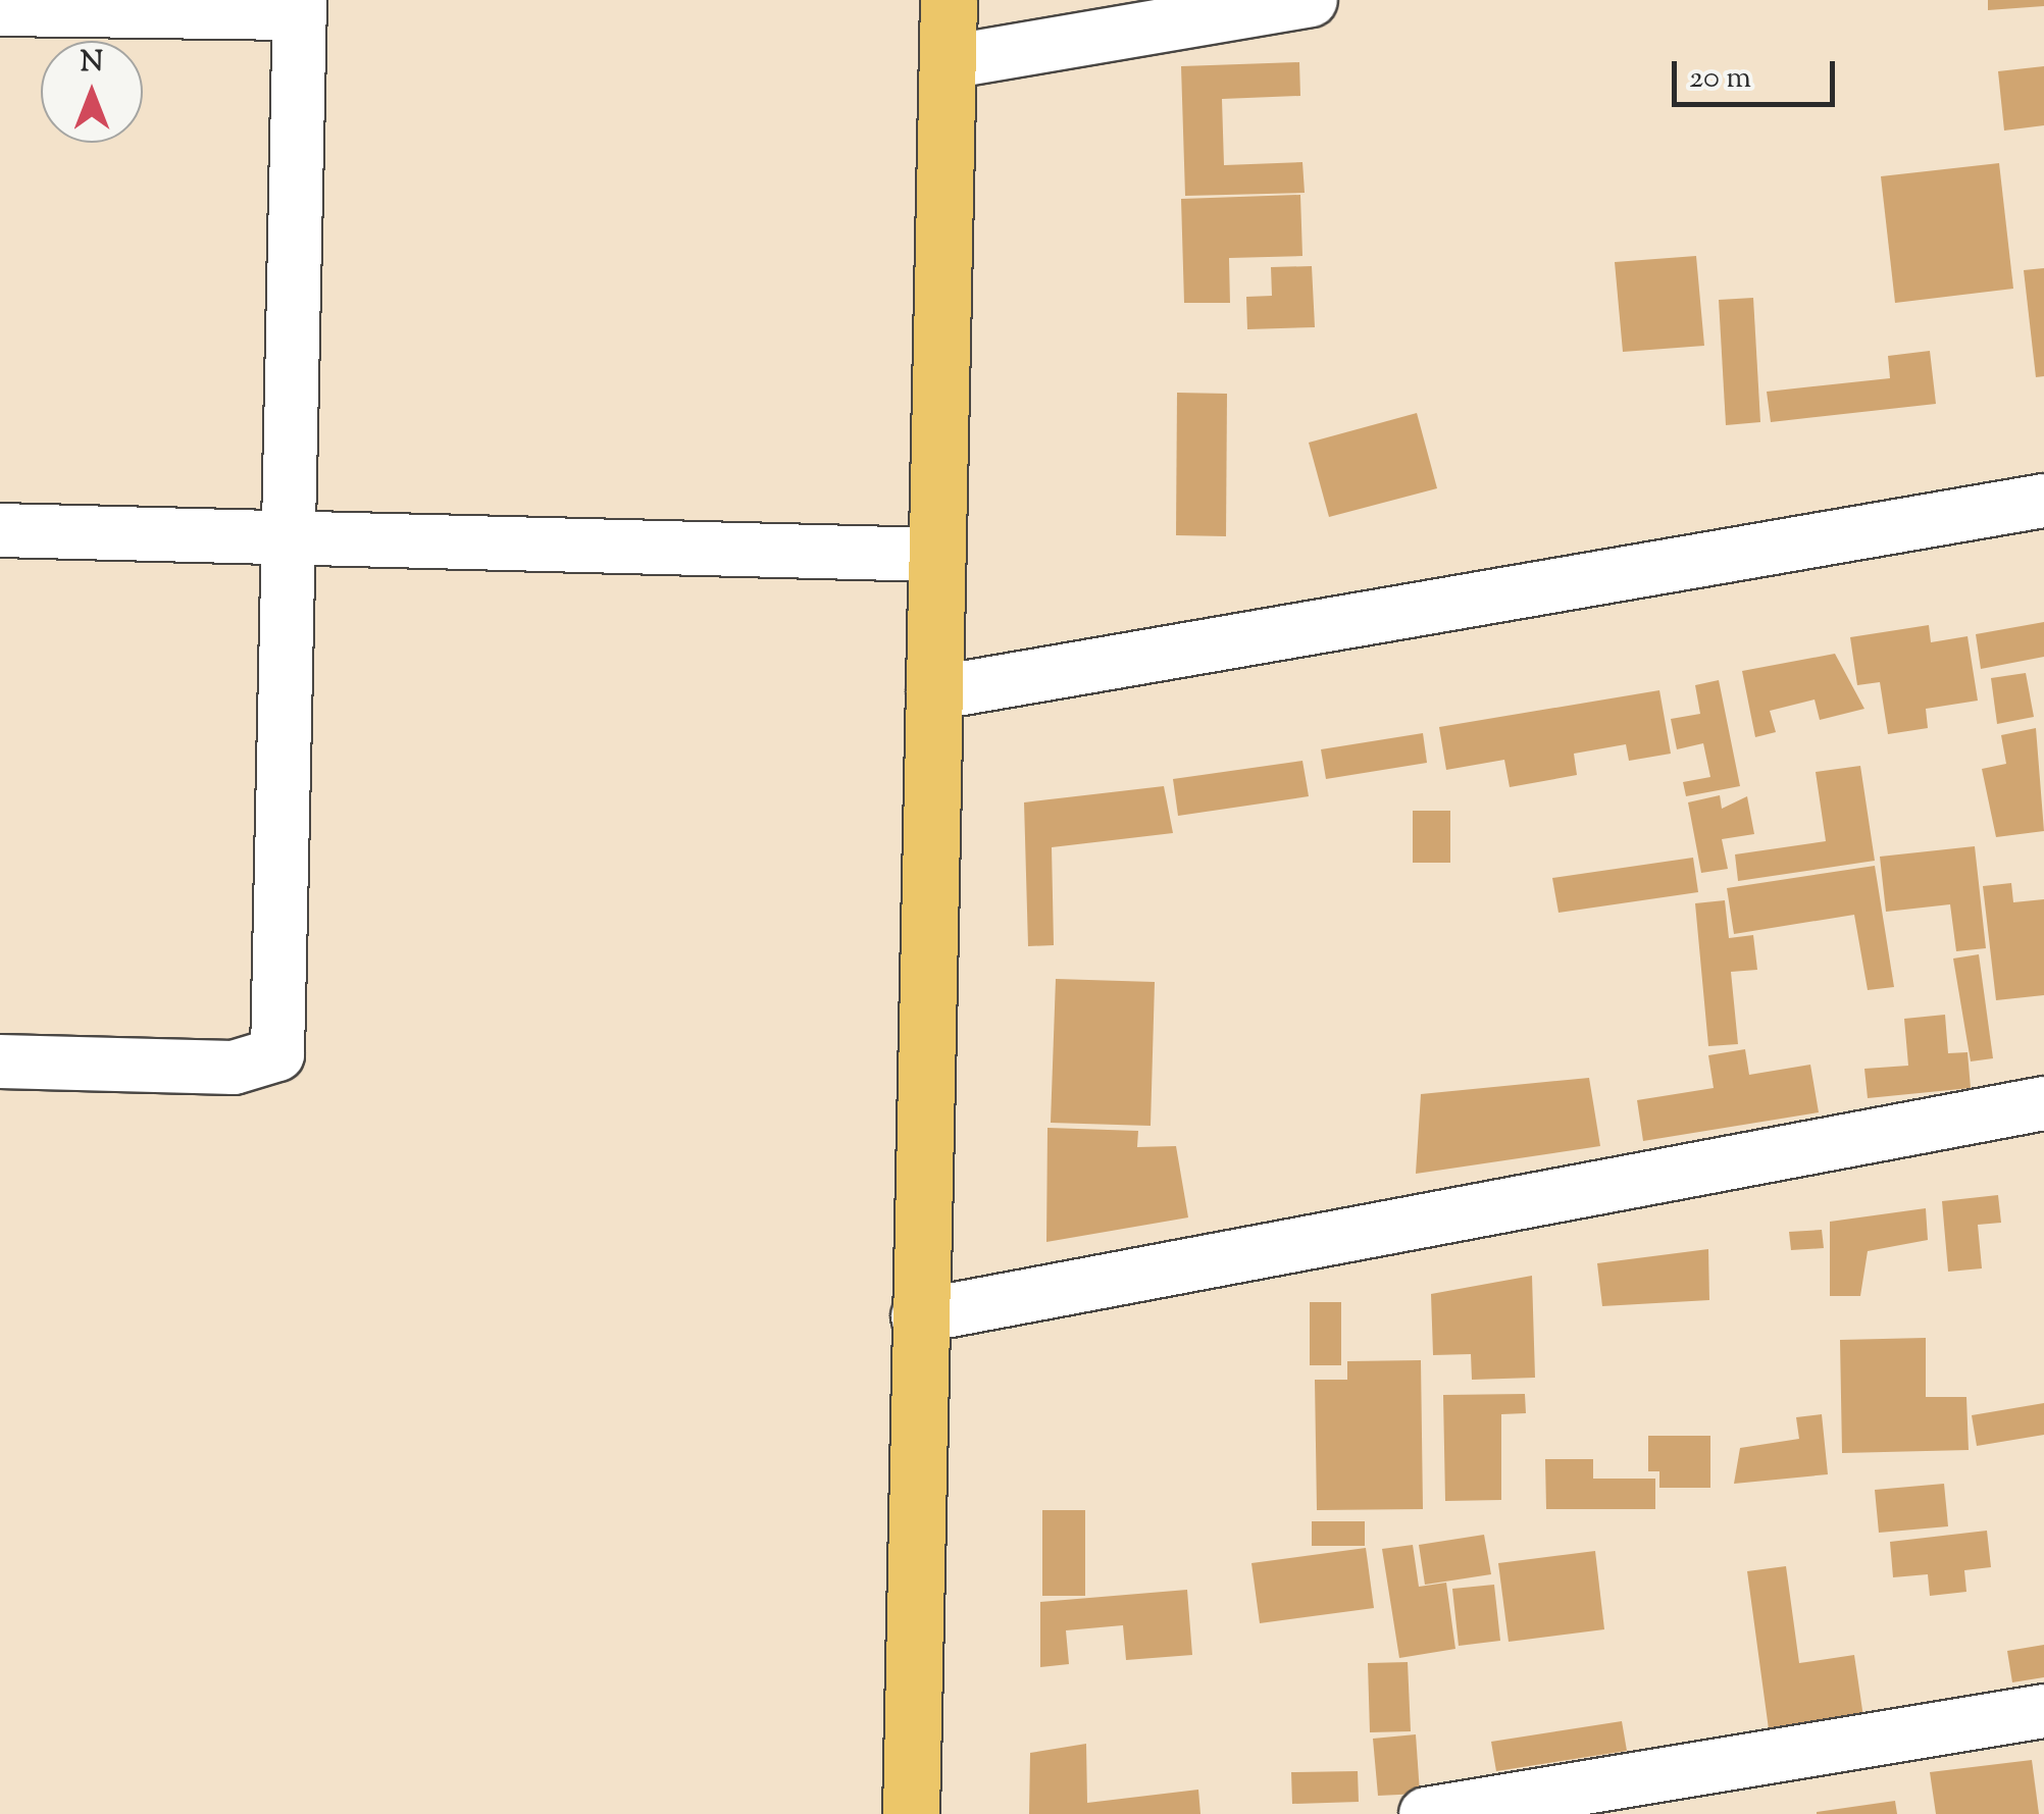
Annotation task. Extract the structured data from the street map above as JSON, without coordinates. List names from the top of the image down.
{
  "scale_bar": "20 m",
  "north": "top"
}
